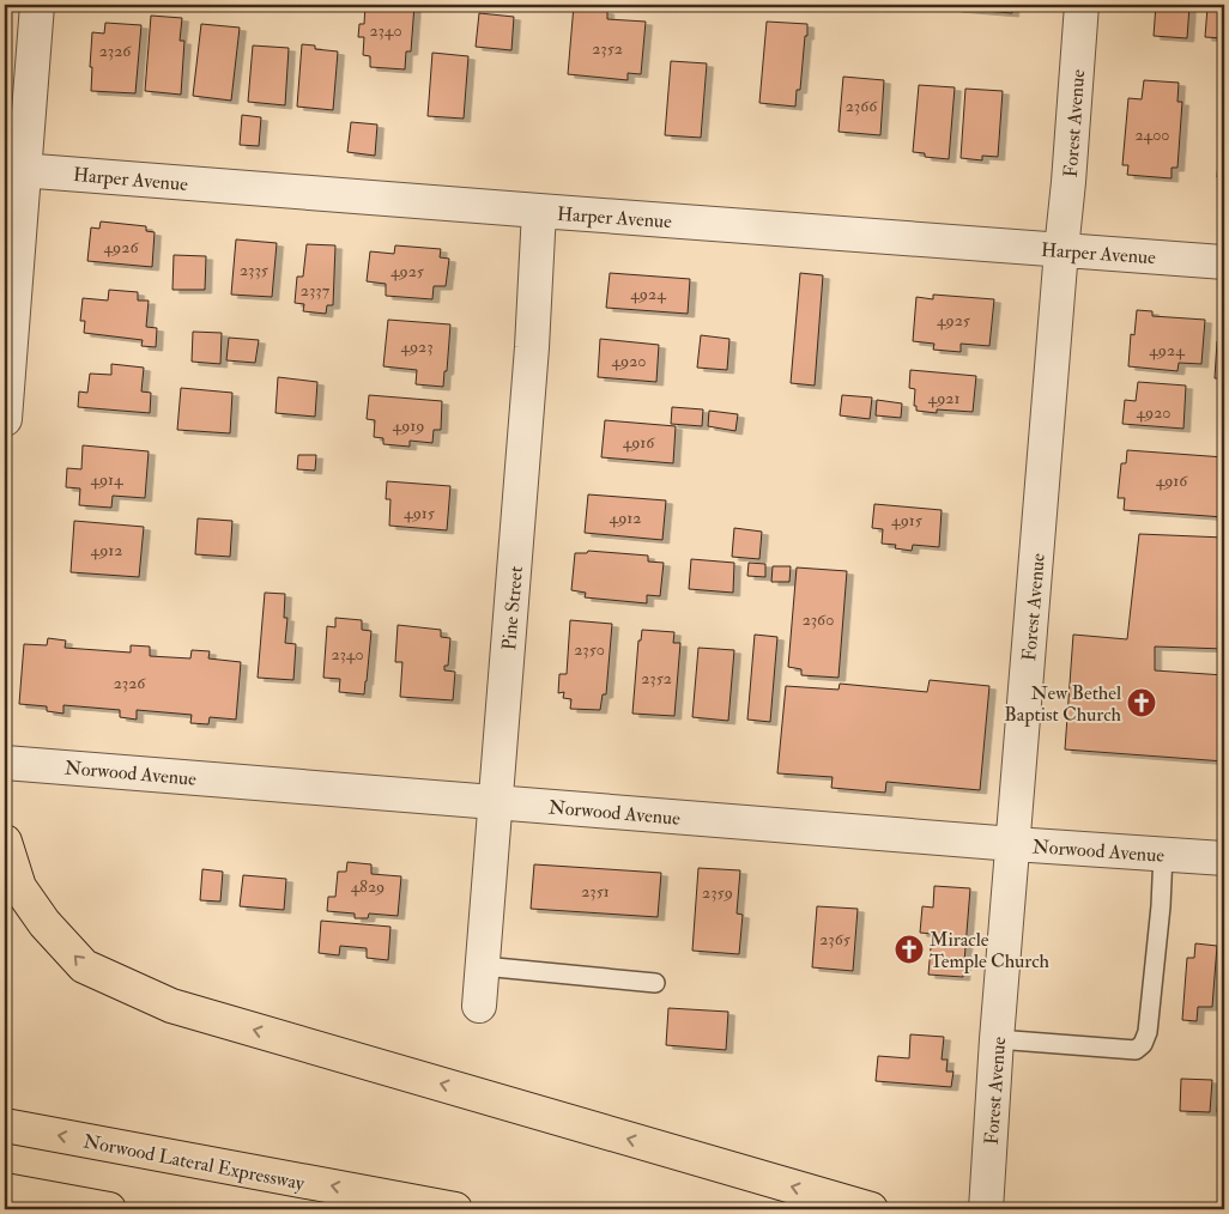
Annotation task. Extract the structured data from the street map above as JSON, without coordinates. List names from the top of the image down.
{
  "streets": {
    "highway": ["Norwood Lateral Expressway"],
    "street": [
      "Forest Avenue",
      "Harper Avenue",
      "Pine Street",
      "Norwood Avenue"
    ]
  },
  "crossings": [
    ["Forest Avenue", "Harper Avenue"],
    ["Forest Avenue", "Norwood Avenue"],
    ["Harper Avenue", "Pine Street"],
    ["Pine Street", "Norwood Avenue"]
  ],
  "places": {
    "church": ["New Bethel Baptist Church", "Miracle Temple Church"]
  },
  "house_numbers": [
    "2340",
    "2352",
    "2326",
    "2366",
    "2400",
    "4926",
    "2335",
    "4925",
    "2337",
    "4924",
    "4925",
    "4923",
    "4924",
    "4920",
    "4921",
    "4920",
    "4919",
    "4916",
    "4914",
    "4916",
    "4915",
    "4912",
    "4915",
    "4912",
    "2360",
    "2350",
    "2340",
    "2352",
    "2326",
    "4829",
    "2351",
    "2359",
    "2365"
  ]
}
